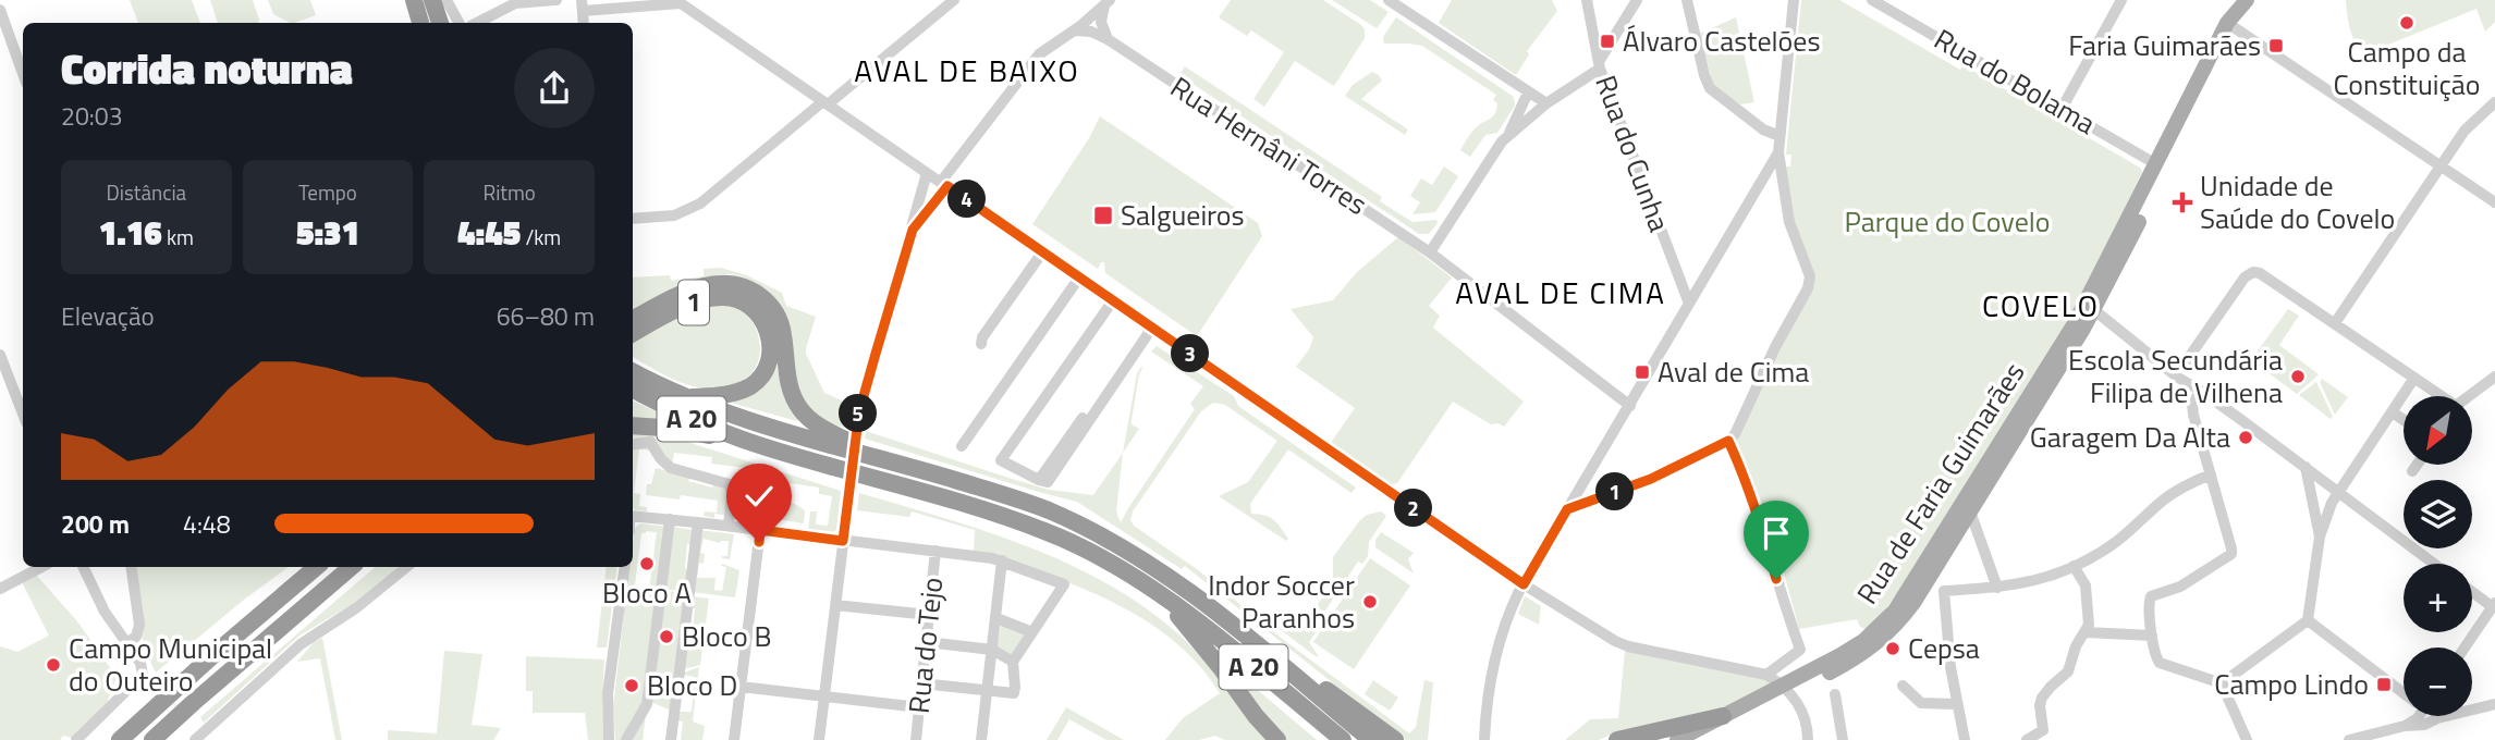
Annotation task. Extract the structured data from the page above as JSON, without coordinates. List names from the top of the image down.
{
  "streets": {
    "highway": ["1", "A 20"],
    "main road": ["Rua de Faria Guimarães"],
    "street": [
      "Rua do Bolama",
      "Rua Hernâni Torres",
      "Rua do Cunha",
      "Rua do Tejo"
    ]
  },
  "crossings": [
    ["Rua do Bolama", "Rua de Faria Guimarães"],
    ["1", "A 20"]
  ],
  "districts": ["AVAL DE BAIXO", "AVAL DE CIMA", "COVELO"],
  "parks": ["Parque do Covelo"],
  "places": {
    "other": [
      "Campo da Constituição",
      "Escola Secundária Filipa de Vilhena",
      "Garagem Da Alta",
      "Bloco A",
      "Indor Soccer Paranhos",
      "Bloco B",
      "Cepsa",
      "Campo Municipal do Outeiro",
      "Bloco D"
    ],
    "transit": [
      "Álvaro Castelões",
      "Faria Guimarães",
      "Salgueiros",
      "Aval de Cima",
      "Campo Lindo"
    ],
    "health": ["Unidade de Saúde do Covelo"]
  },
  "north": "bottom left",
  "page": {
    "heading": ["Corrida noturna", "20:03"],
    "stats": [
      ["Distância", "1.16 km"],
      ["Tempo", "5:31"],
      ["Ritmo", "4:45 /km"]
    ],
    "pins": [
      "4",
      "3",
      "5",
      "1",
      "2"
    ],
    "chart": ["Elevação", "66–80 m"],
    "map_buttons": ["+", "−"],
    "list": [
      {
        "name": "200 m",
        "note": "4:48"
      }
    ]
  }
}
